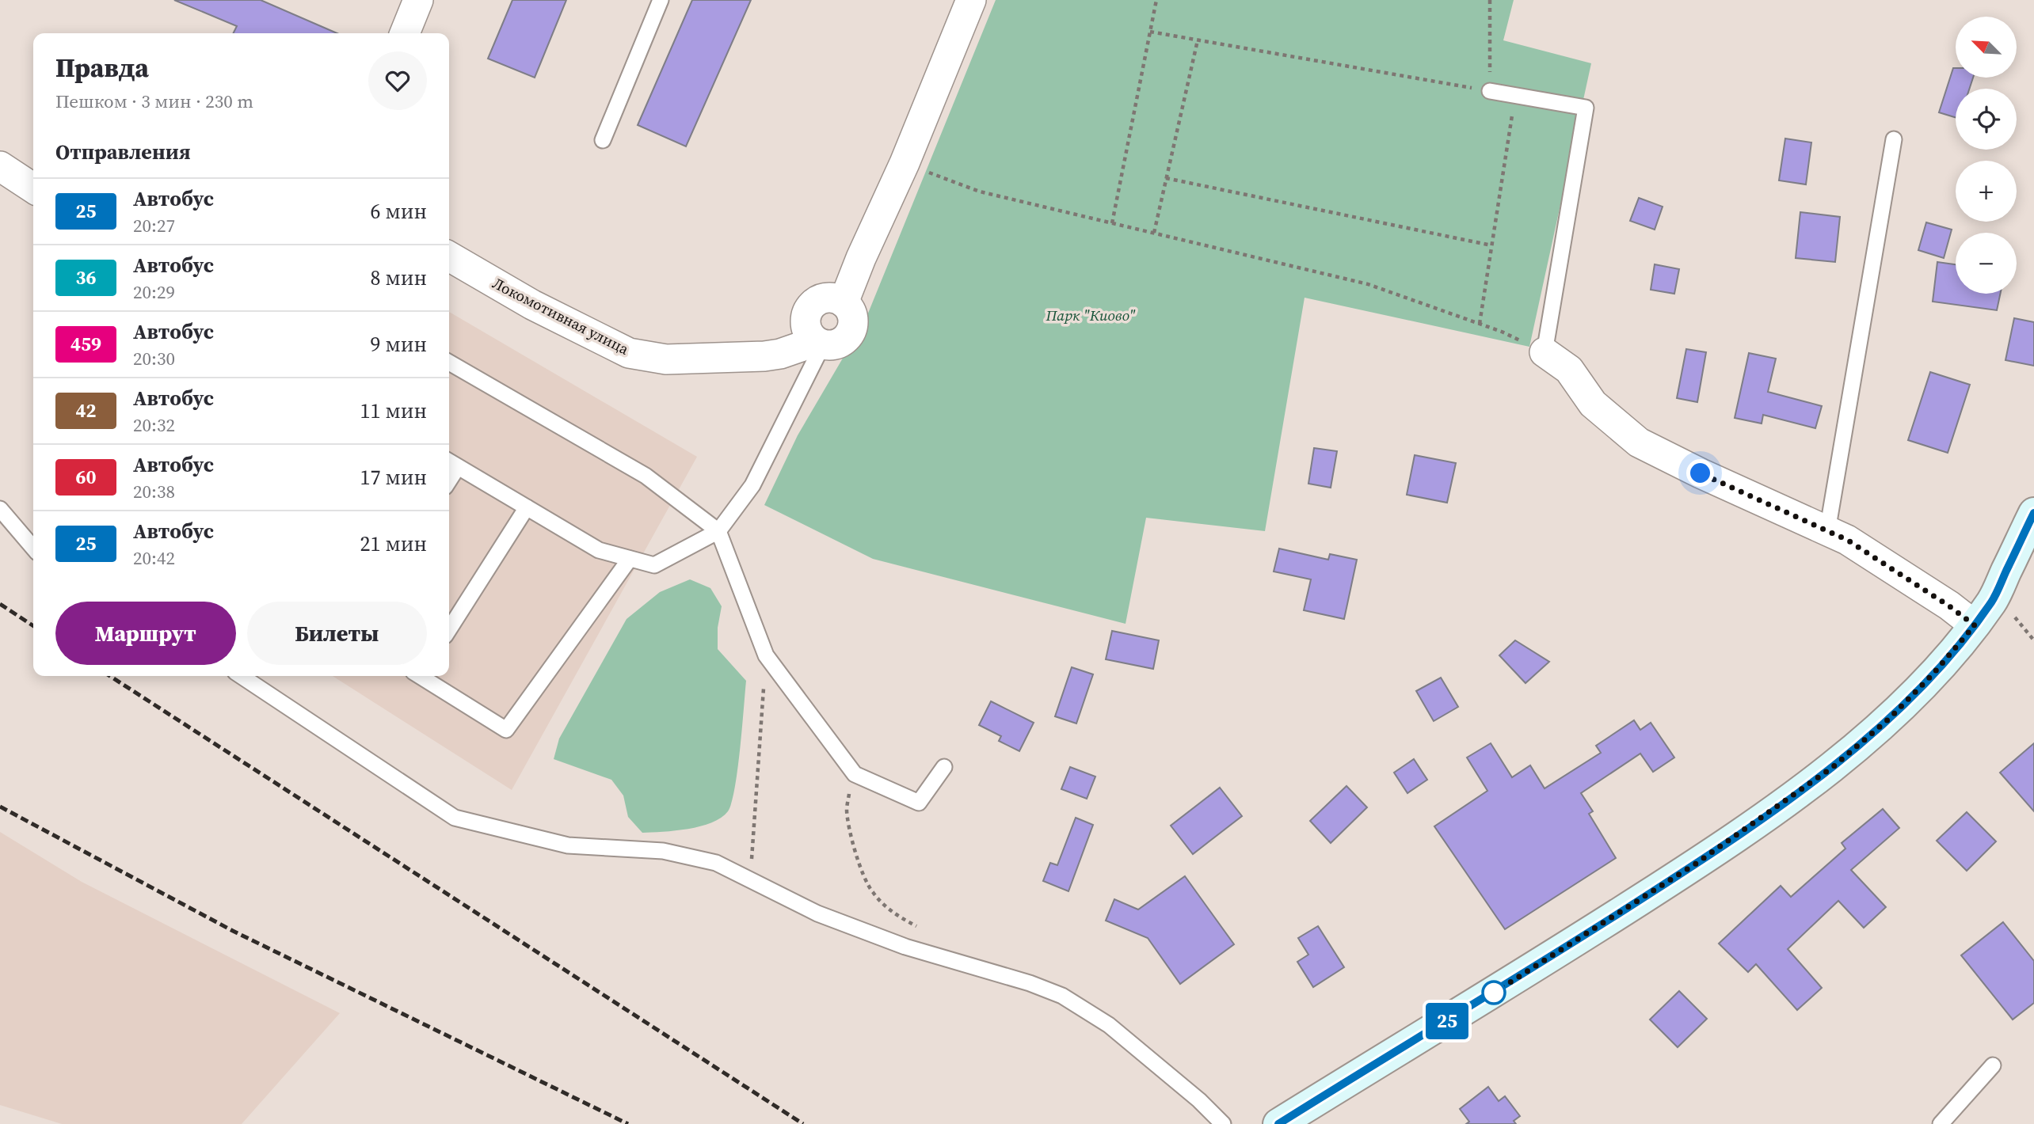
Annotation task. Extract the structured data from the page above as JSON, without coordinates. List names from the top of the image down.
{
  "streets": {
    "street": ["Локомотивная улица"]
  },
  "parks": ["Парк \"Киово\""],
  "lines": ["bus line 25"],
  "north": "top left",
  "page": {
    "on_map": "25",
    "map_buttons": ["+", "−"],
    "heading": [
      ["Правда", "Пешком · 3 мин · 230 m"],
      "Отправления"
    ],
    "list": [
      {
        "mark": "25",
        "name": "Автобус",
        "note": "20:27",
        "value": "6 мин"
      },
      {
        "mark": "36",
        "name": "Автобус",
        "note": "20:29",
        "value": "8 мин"
      },
      {
        "mark": "459",
        "name": "Автобус",
        "note": "20:30",
        "value": "9 мин"
      },
      {
        "mark": "42",
        "name": "Автобус",
        "note": "20:32",
        "value": "11 мин"
      },
      {
        "mark": "60",
        "name": "Автобус",
        "note": "20:38",
        "value": "17 мин"
      },
      {
        "mark": "25",
        "name": "Автобус",
        "note": "20:42",
        "value": "21 мин"
      }
    ],
    "buttons": ["Маршрут", "Билеты"]
  }
}
